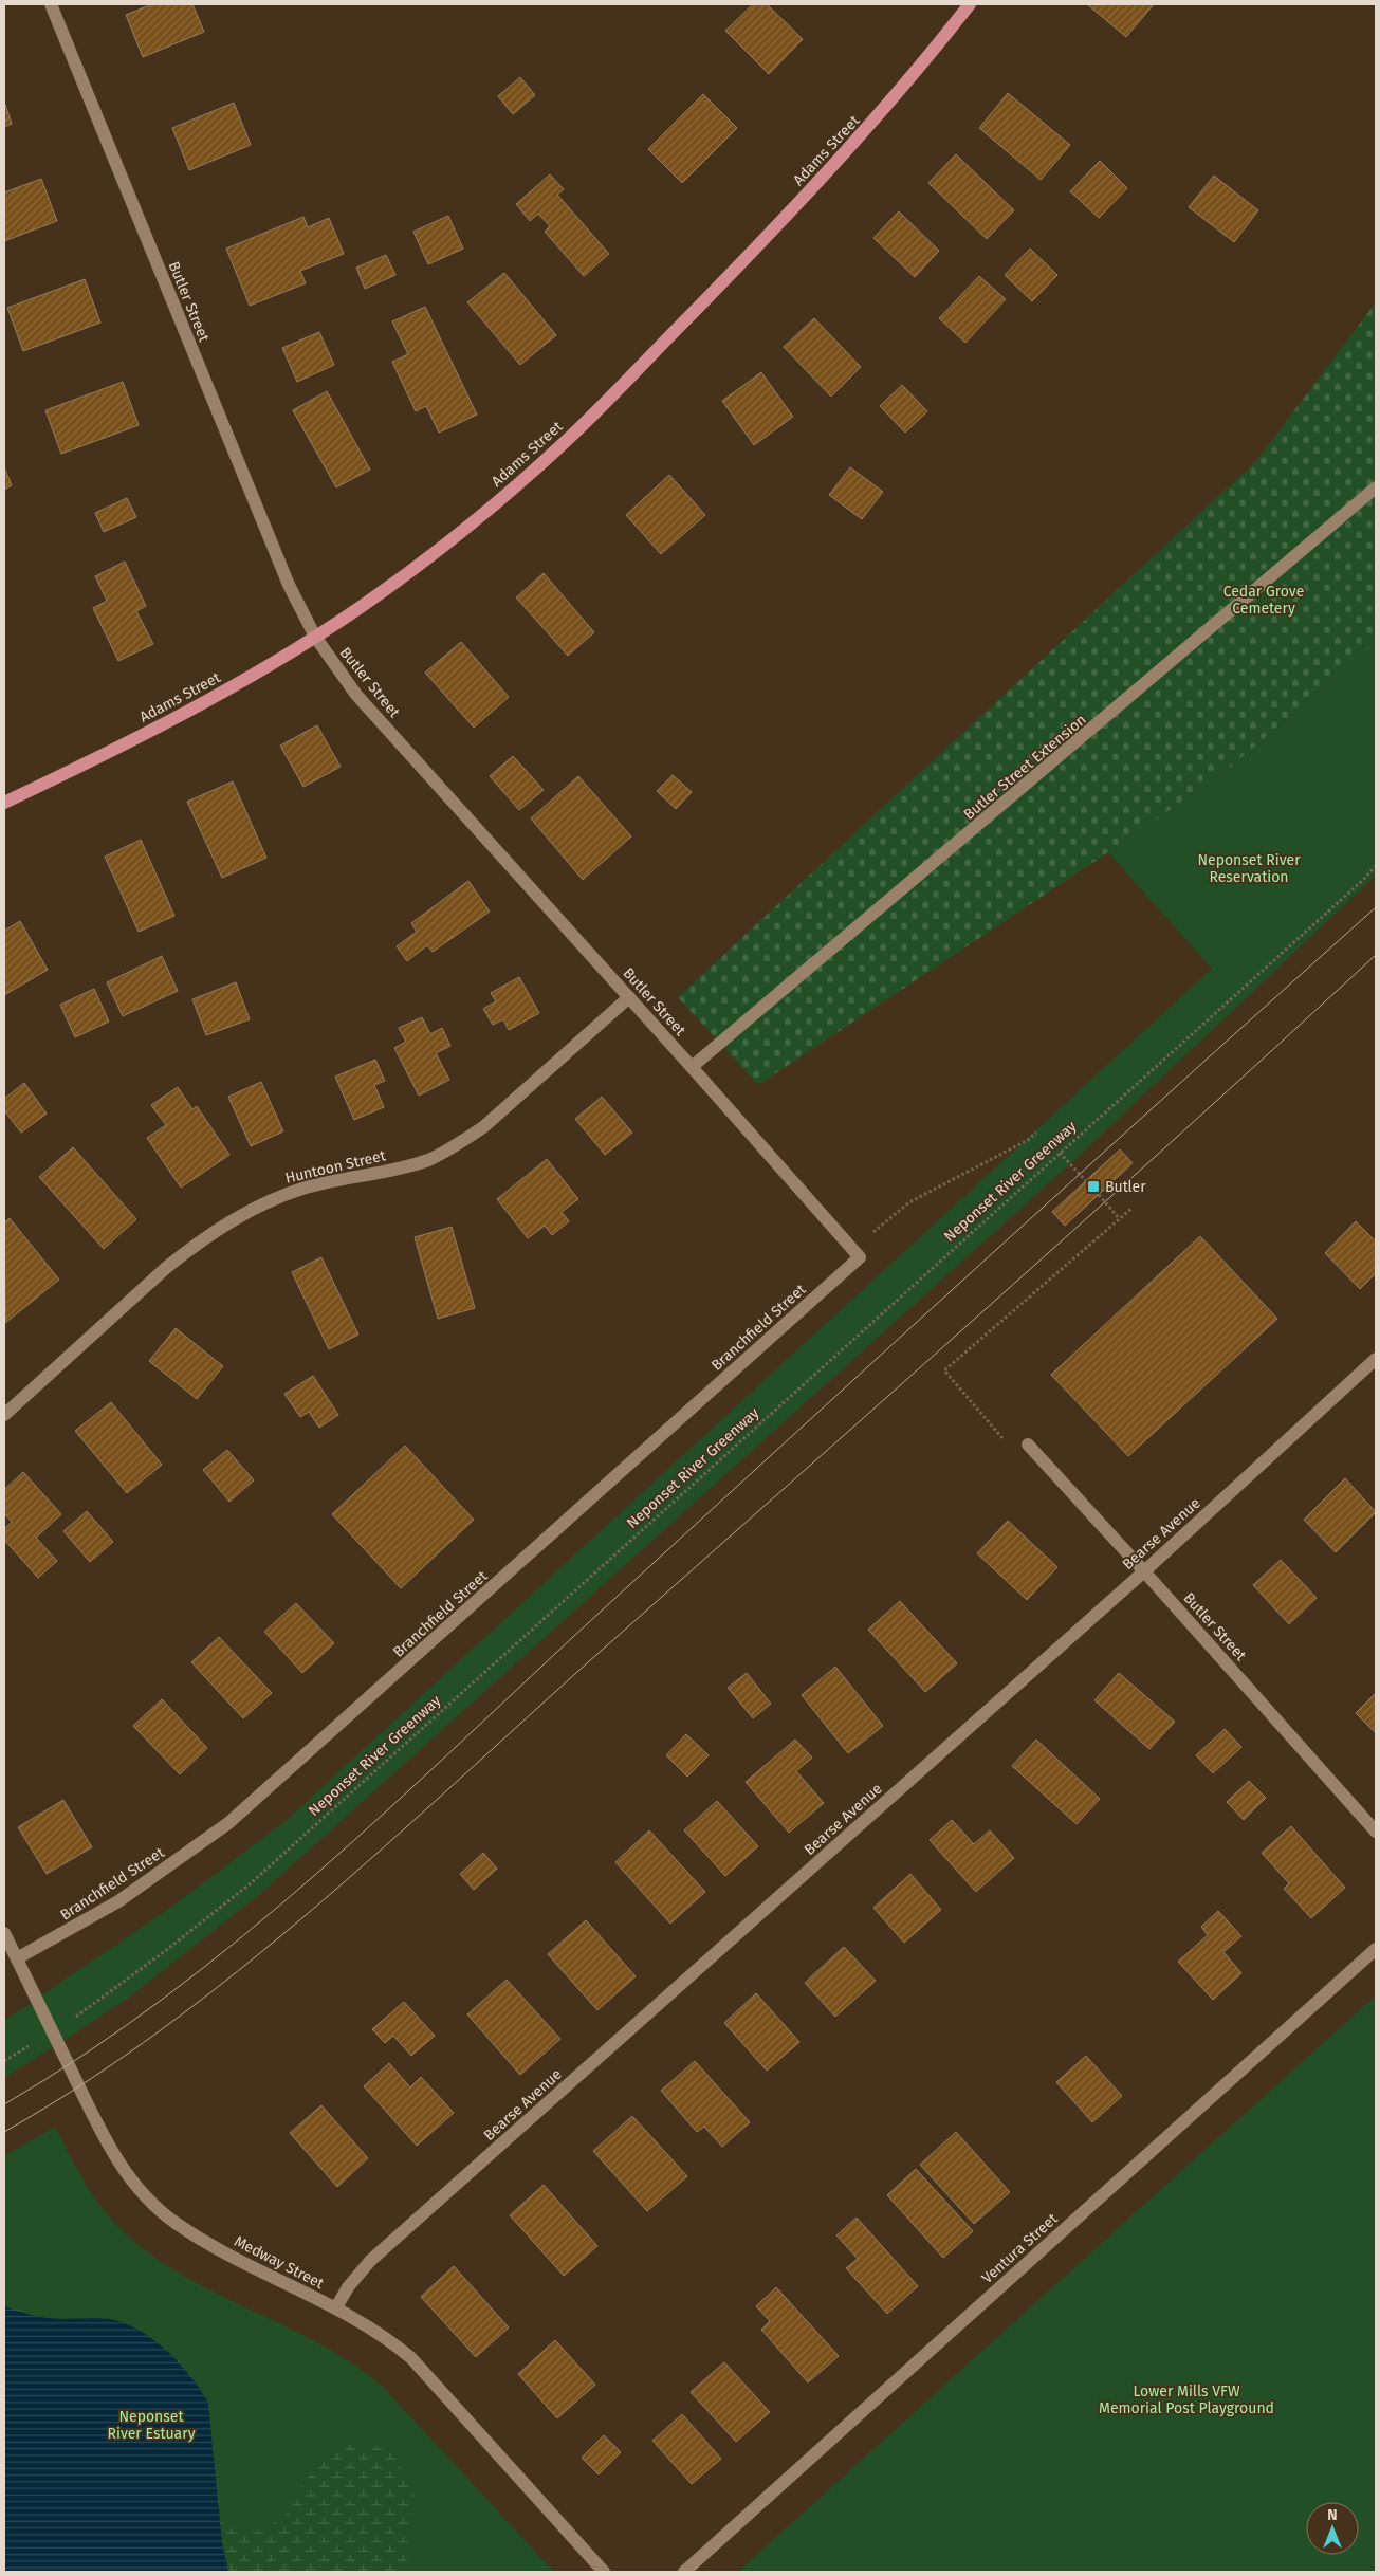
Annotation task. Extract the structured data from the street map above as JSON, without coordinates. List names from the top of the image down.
{
  "streets": {
    "main road": ["Adams Street"],
    "street": [
      "Butler Street",
      "Butler Street Extension",
      "Huntoon Street",
      "Branchfield Street",
      "Bearse Avenue",
      "Ventura Street",
      "Medway Street"
    ],
    "path": ["Neponset River Greenway"]
  },
  "crossings": [
    ["Adams Street", "Butler Street"],
    ["Butler Street", "Butler Street Extension"],
    ["Butler Street", "Huntoon Street"],
    ["Butler Street", "Branchfield Street"],
    ["Butler Street", "Bearse Avenue"],
    ["Branchfield Street", "Medway Street"],
    ["Bearse Avenue", "Medway Street"]
  ],
  "parks": [
    "Cedar Grove Cemetery",
    "Neponset River Reservation",
    "Lower Mills VFW Memorial Post Playground",
    "Neponset River Estuary"
  ],
  "places": {
    "transit": ["Butler"]
  },
  "north": "top"
}
